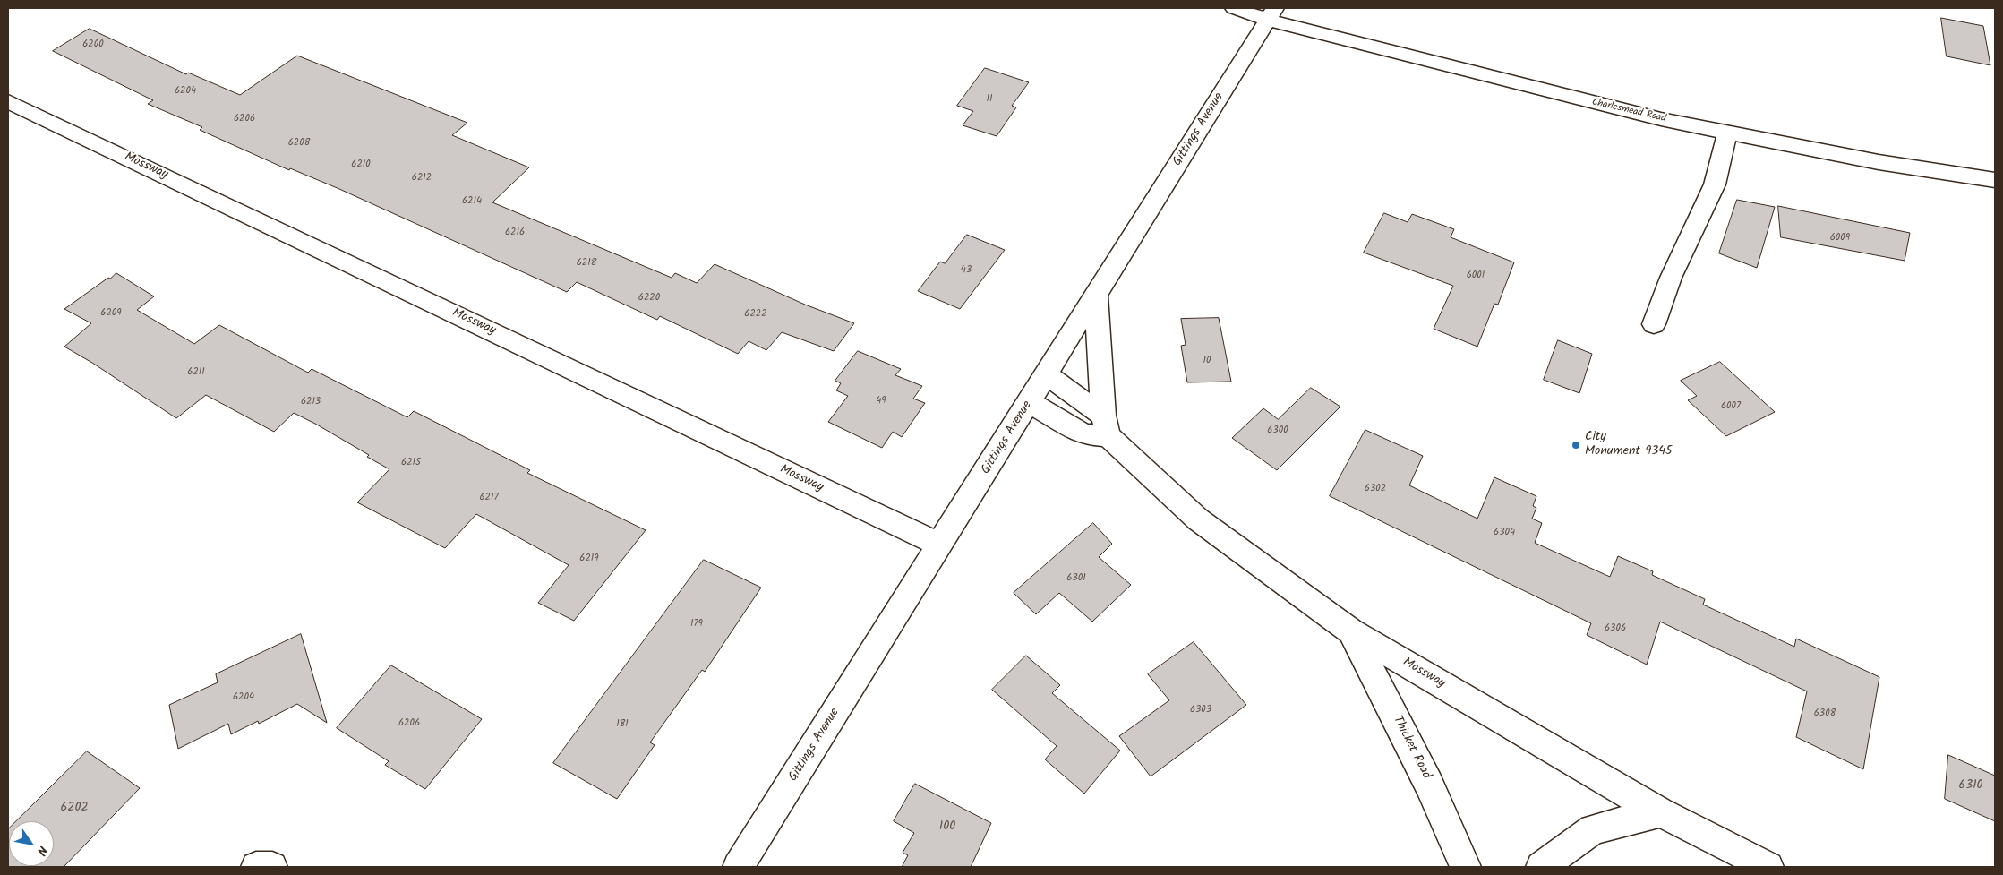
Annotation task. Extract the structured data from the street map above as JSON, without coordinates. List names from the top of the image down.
{
  "streets": {
    "street": [
      "Charlesmead Road",
      "Gittings Avenue",
      "Mossway",
      "Thicket Road"
    ]
  },
  "crossings": [
    ["Charlesmead Road", "Gittings Avenue"],
    ["Gittings Avenue", "Mossway"],
    ["Mossway", "Thicket Road"]
  ],
  "places": ["City Monument 9345"],
  "house_numbers": [
    "6200",
    "6204",
    "11",
    "6206",
    "6208",
    "6210",
    "6212",
    "6214",
    "6216",
    "6009",
    "6218",
    "43",
    "6001",
    "6220",
    "6209",
    "6222",
    "10",
    "6211",
    "49",
    "6213",
    "6007",
    "6300",
    "6215",
    "6302",
    "6217",
    "6304",
    "6219",
    "6301",
    "179",
    "6306",
    "6204",
    "6303",
    "6308",
    "6206",
    "181",
    "6310",
    "6202",
    "100"
  ],
  "north": "bottom right"
}
